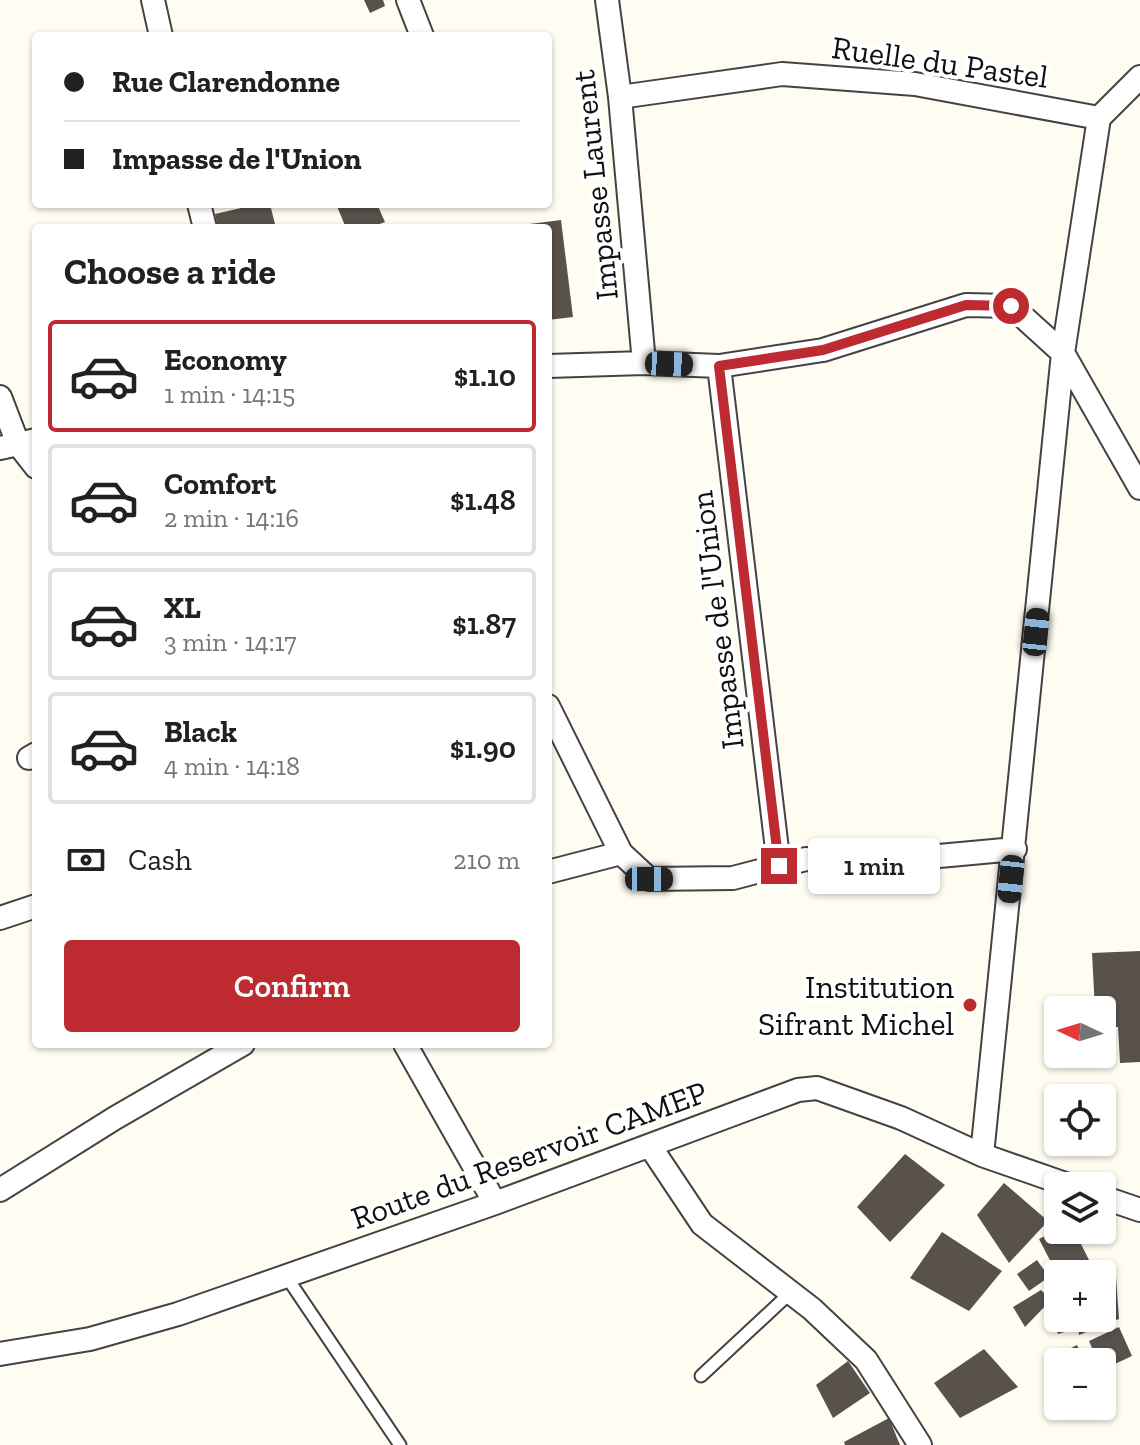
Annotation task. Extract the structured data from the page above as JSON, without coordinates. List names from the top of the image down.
{
  "streets": {
    "street": [
      "Ruelle du Pastel",
      "Impasse Laurent",
      "Impasse de l'Union",
      "Route du Reservoir CAMEP"
    ]
  },
  "crossings": [
    ["Ruelle du Pastel", "Impasse Laurent"]
  ],
  "places": ["Institution Sifrant Michel"],
  "north": "left",
  "page": {
    "banner": ["Rue Clarendonne", "Impasse de l'Union"],
    "heading": "Choose a ride",
    "list": [
      {
        "name": "Economy",
        "note": "1 min · 14:15",
        "value": "$1.10"
      },
      {
        "name": "Comfort",
        "note": "2 min · 14:16",
        "value": "$1.48"
      },
      {
        "name": "XL",
        "note": "3 min · 14:17",
        "value": "$1.87"
      },
      {
        "name": "Black",
        "note": "4 min · 14:18",
        "value": "$1.90"
      }
    ],
    "pay": ["Cash", "210 m"],
    "bubble": "1 min",
    "buttons": "Confirm",
    "map_buttons": ["+", "−"]
  }
}
